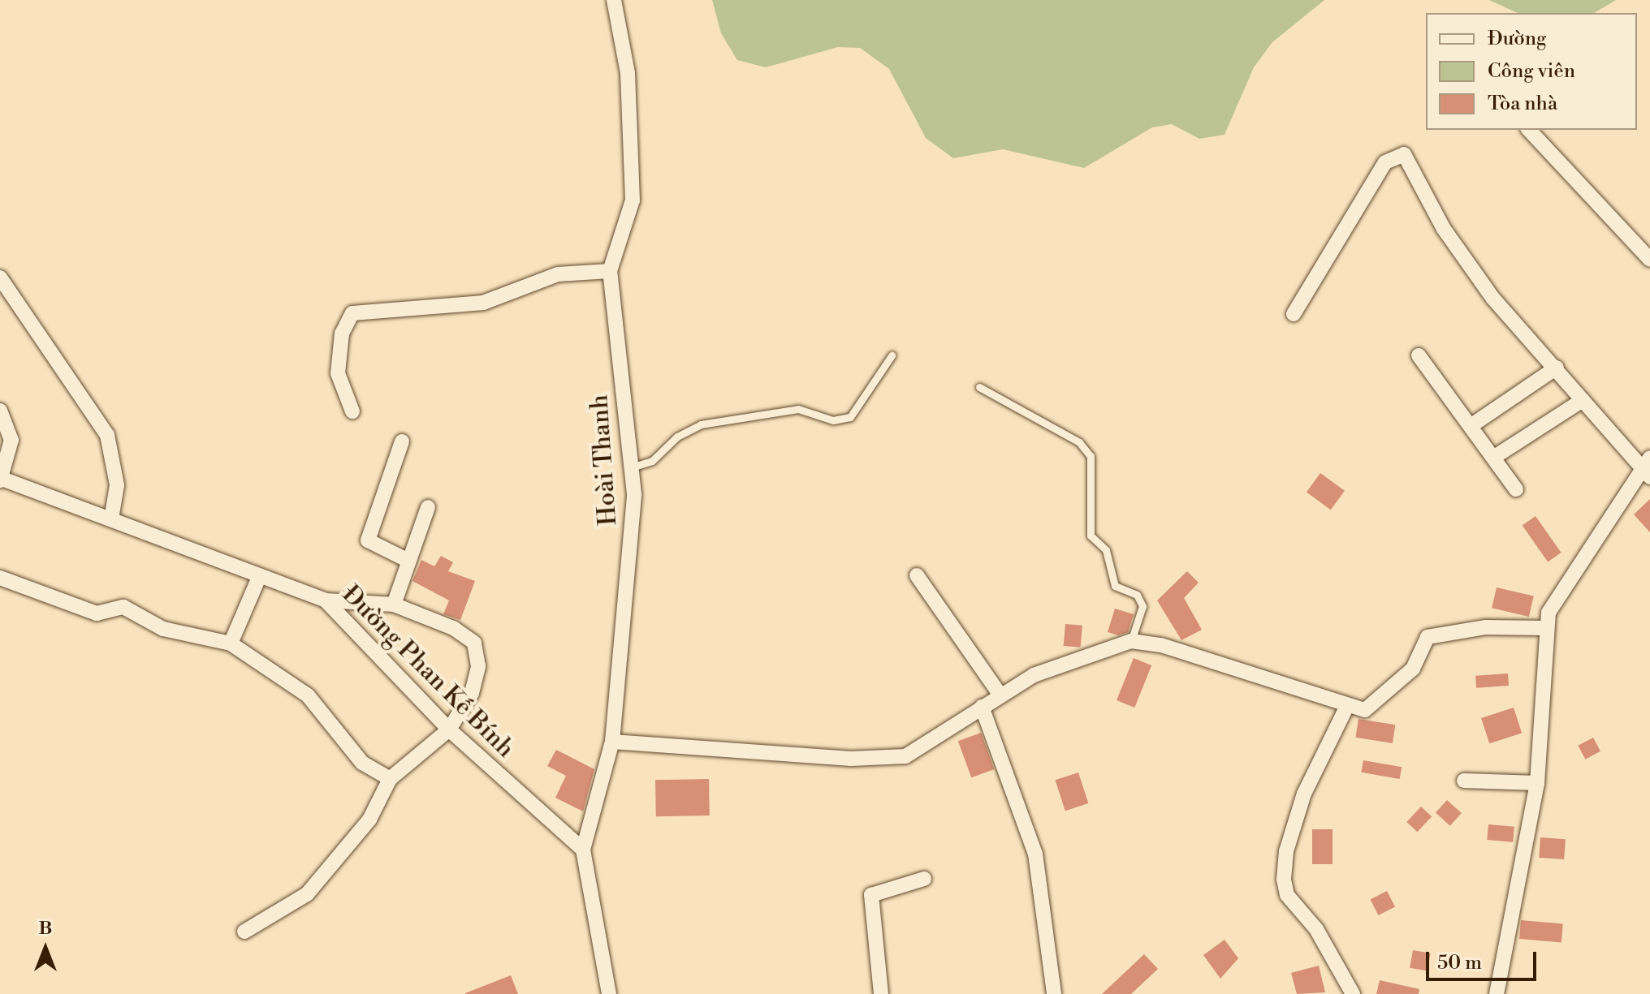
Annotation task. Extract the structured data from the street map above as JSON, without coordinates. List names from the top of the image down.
{
  "streets": {
    "street": ["Hoài Thanh", "Đường Phan Kế Bính"]
  },
  "crossings": [
    ["Hoài Thanh", "Đường Phan Kế Bính"]
  ],
  "legend": ["Đường", "Công viên", "Tòa nhà"],
  "scale_bar": "50 m",
  "north": "top"
}
